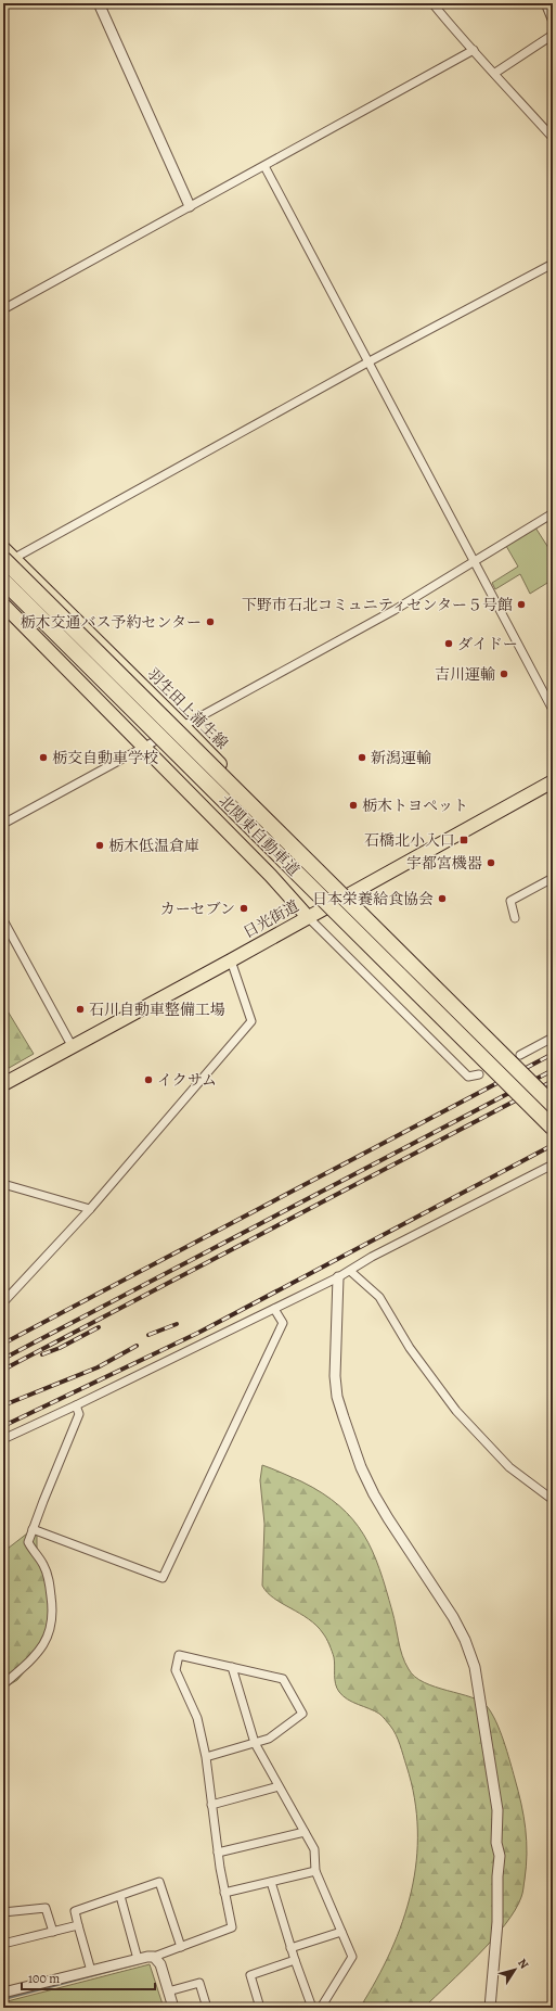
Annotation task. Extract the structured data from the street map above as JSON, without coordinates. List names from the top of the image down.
{
  "streets": {
    "highway": ["北関東自動車道"],
    "main road": ["羽生田上蒲生線", "日光街道"]
  },
  "crossings": [
    ["羽生田上蒲生線", "北関東自動車道"],
    ["羽生田上蒲生線", "日光街道"]
  ],
  "places": {
    "other": [
      "下野市石北コミュニティセンター５号館",
      "栃木交通バス予約センター",
      "ダイドー",
      "吉川運輸",
      "栃交自動車学校",
      "新潟運輸",
      "栃木トヨペット",
      "栃木低温倉庫",
      "宇都宮機器",
      "日本栄養給食協会",
      "カーセブン",
      "石川自動車整備工場",
      "イクサム"
    ],
    "transit": ["石橋北小入口"]
  },
  "scale_bar": "100 m",
  "north": "top right"
}
